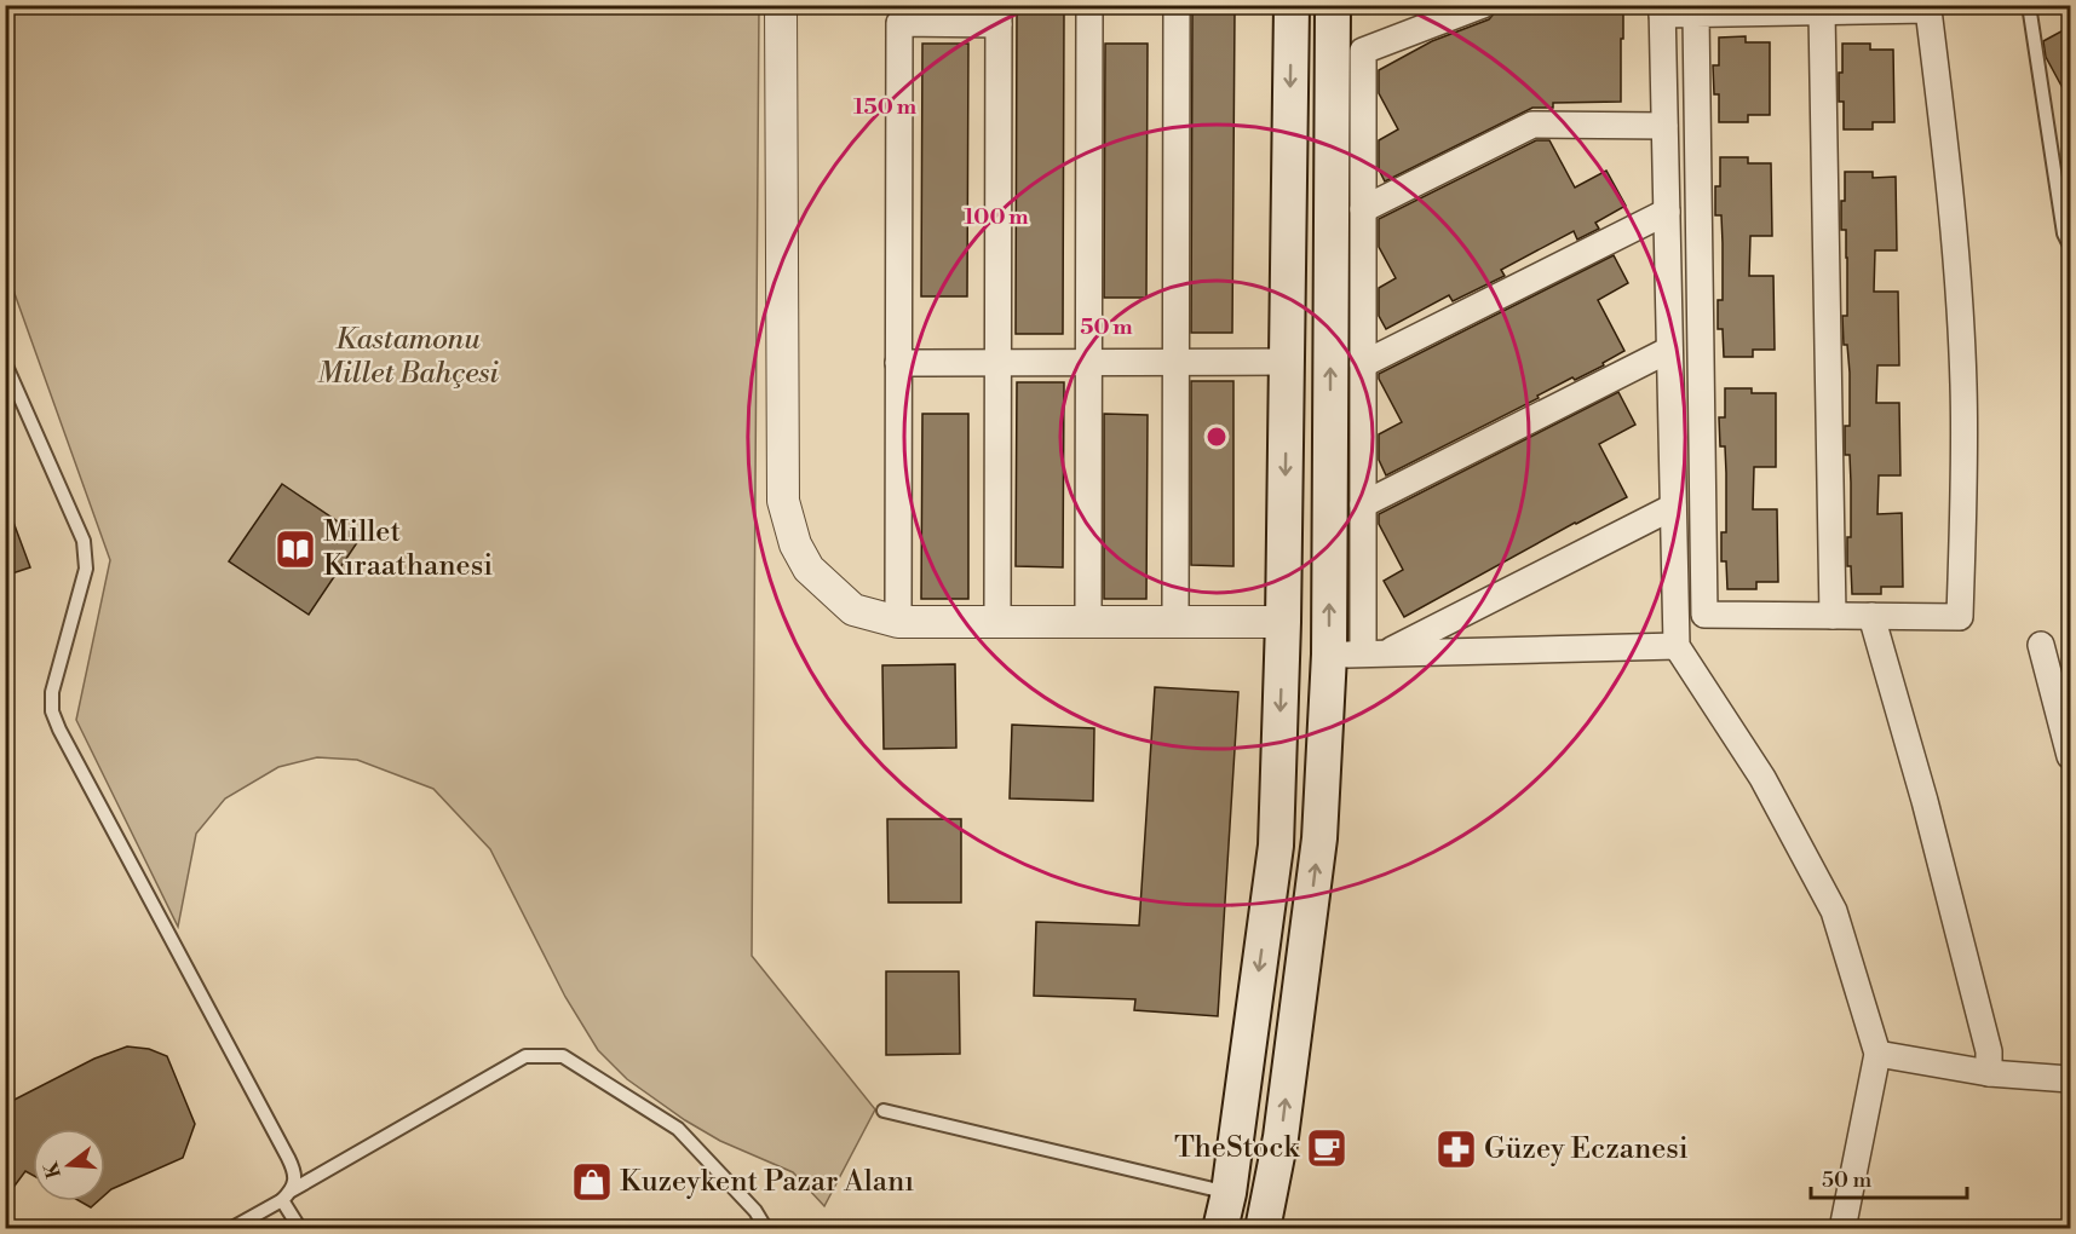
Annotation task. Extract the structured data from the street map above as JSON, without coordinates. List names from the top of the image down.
{
  "parks": ["Kastamonu Millet Bahçesi"],
  "places": {
    "library": ["Millet Kıraathanesi"],
    "cafe": ["TheStock"],
    "pharmacy": ["Güzey Eczanesi"],
    "shop": ["Kuzeykent Pazar Alanı"]
  },
  "scale_bar": "50 m",
  "north": "left",
  "rings": ["150 m", "100 m", "50 m"]
}
